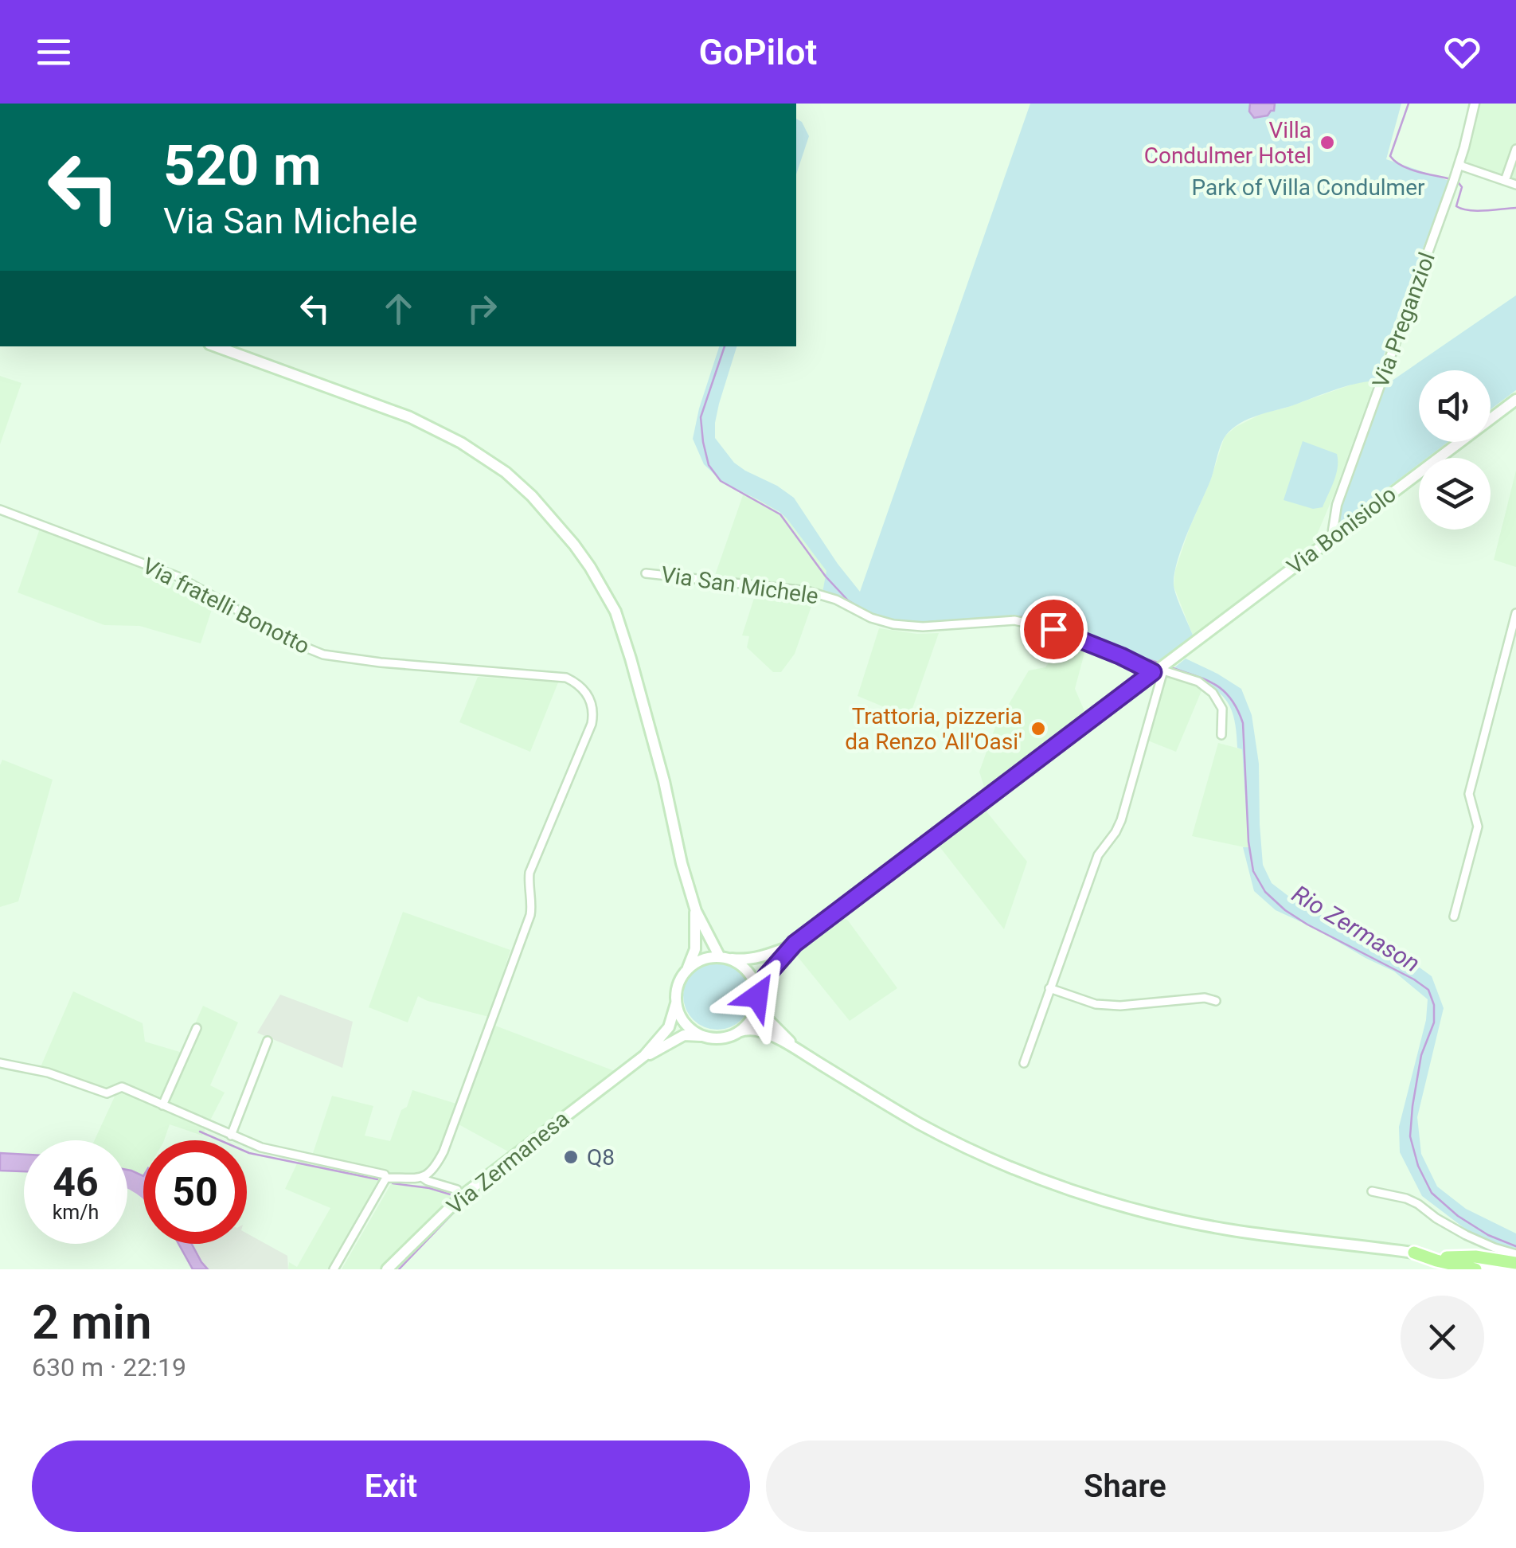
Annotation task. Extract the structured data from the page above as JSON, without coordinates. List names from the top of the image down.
{
  "streets": {
    "main road": ["Via Bonisiolo", "Via Zermanesa"],
    "street": ["Via Preganziol", "Via San Michele", "Via fratelli Bonotto"]
  },
  "crossings": [
    ["Via Preganziol", "Via Bonisiolo"],
    ["Via Bonisiolo", "Via San Michele"]
  ],
  "water": ["Rio Zermason"],
  "parks": ["Park of Villa Condulmer"],
  "places": ["Villa Condulmer Hotel", "Trattoria, pizzeria da Renzo 'All'Oasi'", "Q8"],
  "page": {
    "header": "GoPilot",
    "turn": ["520 m", "Via San Michele"],
    "speed": "46 km/h",
    "limit": "50",
    "heading": ["2 min", "630 m · 22:19"],
    "buttons": ["Exit", "Share"]
  }
}
